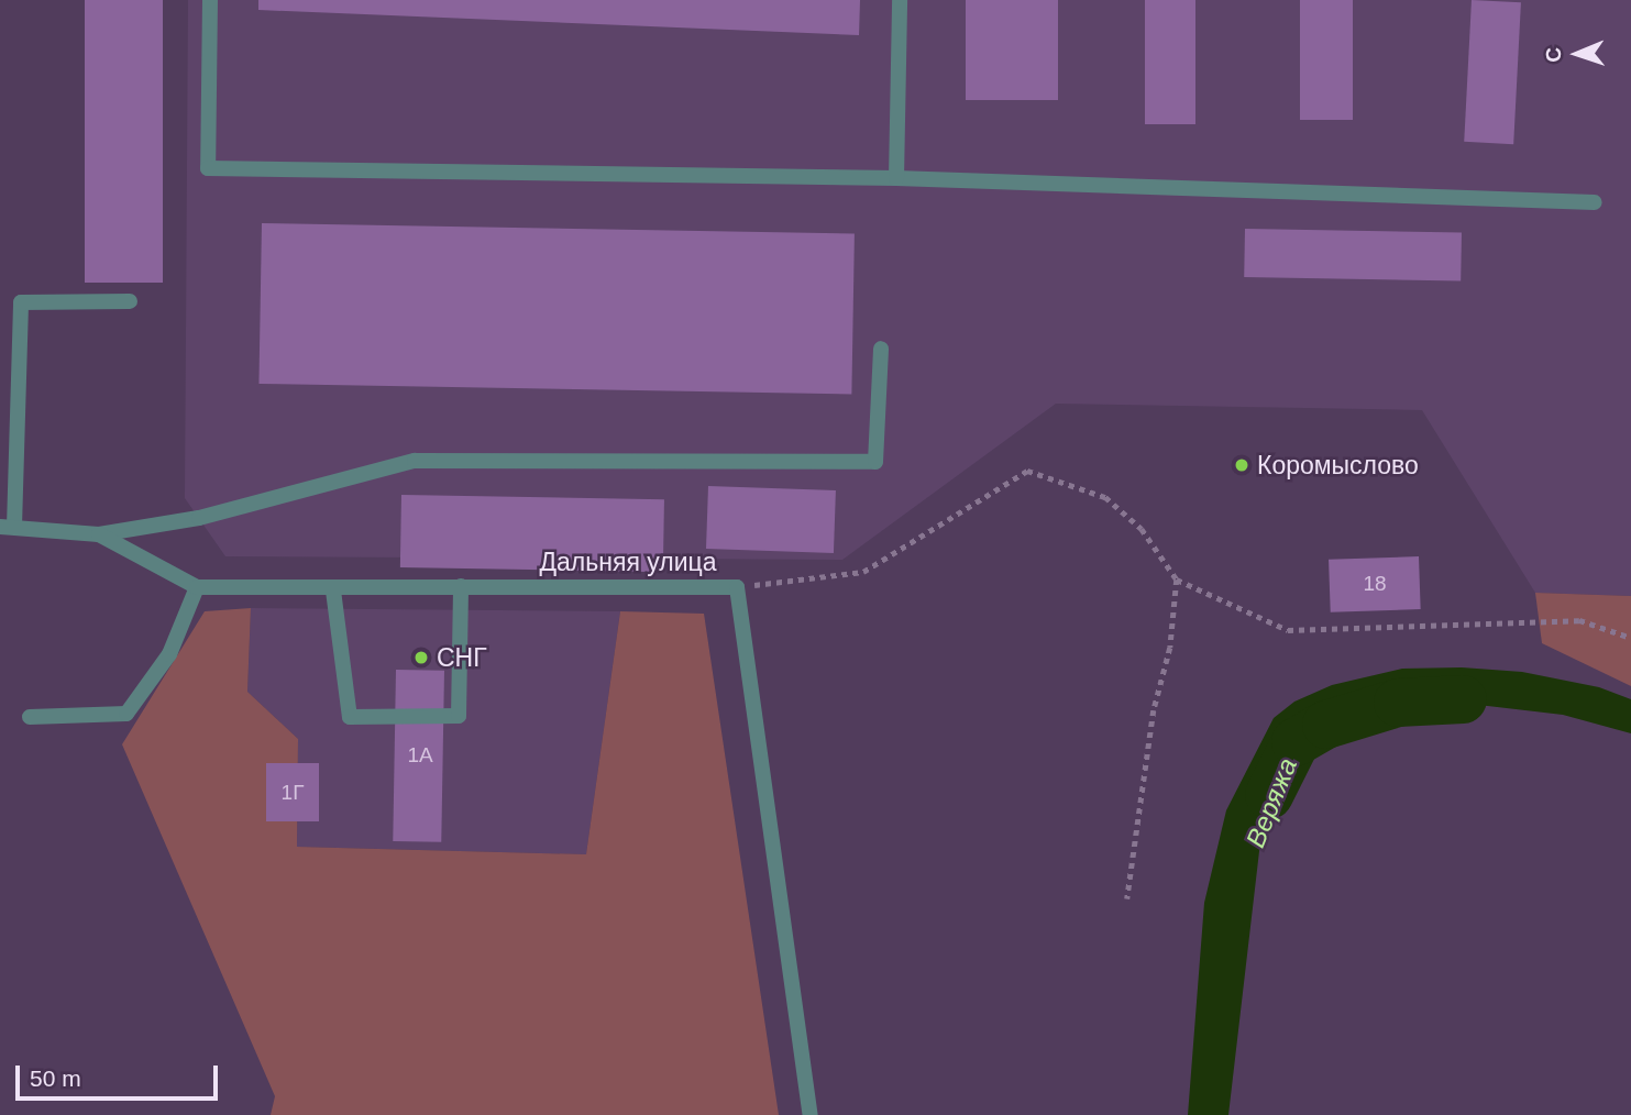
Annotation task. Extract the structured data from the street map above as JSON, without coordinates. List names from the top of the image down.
{
  "streets": {
    "street": ["Дальняя улица"]
  },
  "water": ["Веряжа"],
  "places": ["Коромыслово", "СНГ"],
  "house_numbers": ["18", "1А", "1Г"],
  "scale_bar": "50 m",
  "north": "left"
}
